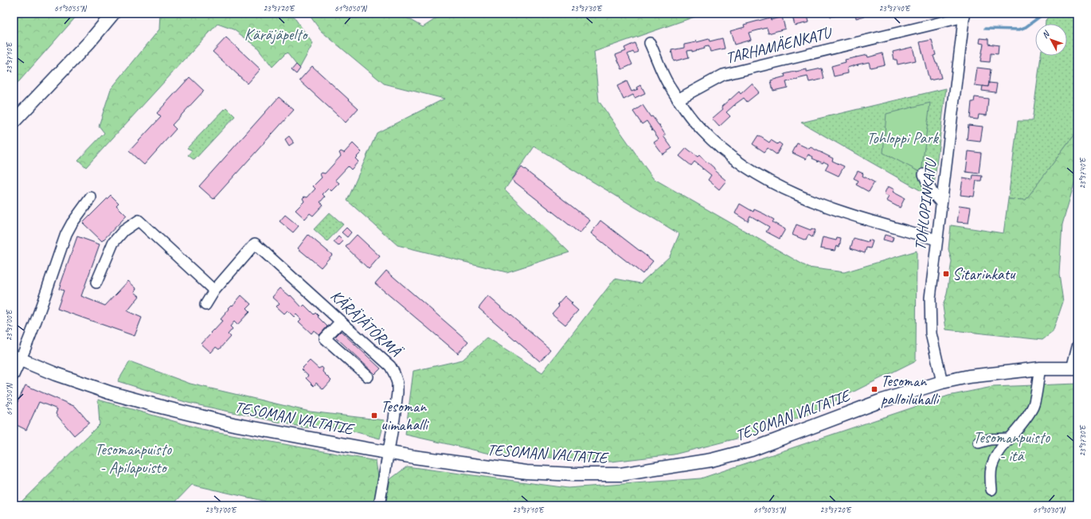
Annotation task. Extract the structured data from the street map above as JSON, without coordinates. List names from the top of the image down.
{
  "streets": {
    "main road": ["TESOMAN VALTATIE"],
    "street": ["TARHAMÄENKATU", "TOHLOPINKATU", "KÄRÄJÄTÖRMÄ"]
  },
  "crossings": [
    ["TARHAMÄENKATU", "TOHLOPINKATU"],
    ["TOHLOPINKATU", "TESOMAN VALTATIE"],
    ["KÄRÄJÄTÖRMÄ", "TESOMAN VALTATIE"]
  ],
  "parks": [
    "Käräjäpelto",
    "Tohloppi Park",
    "Tesomanpuisto - itä",
    "Tesomanpuisto - Apilapuisto"
  ],
  "places": {
    "transit": ["Sitarinkatu", "Tesoman palloiluhalli", "Tesoman uimahalli"]
  },
  "north": "top left",
  "coordinates": [
    "61°30'55\"N",
    "23°37'20\"E",
    "61°30'50\"N",
    "23°37'30\"E",
    "23°37'40\"E",
    "23°37'10\"E",
    "23°37'00\"E",
    "61°30'35\"N",
    "61°30'30\"N"
  ]
}
